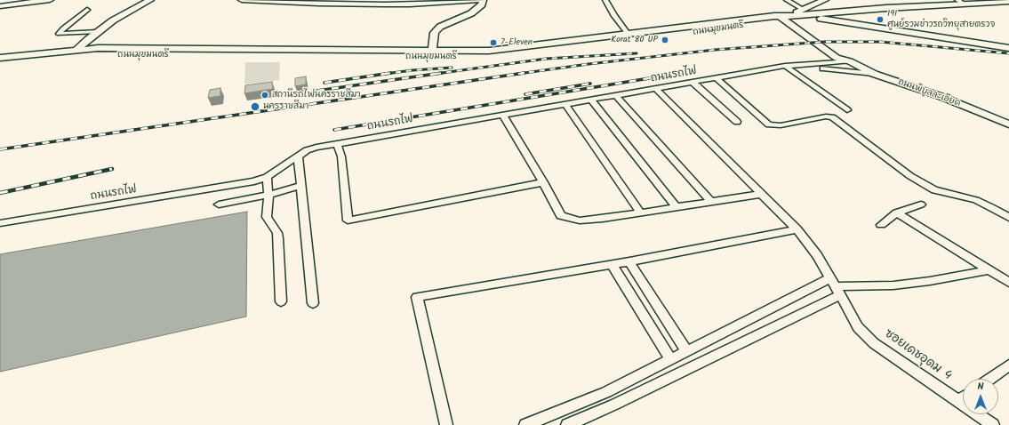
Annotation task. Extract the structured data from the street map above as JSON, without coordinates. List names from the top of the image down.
{
  "streets": {
    "main road": ["ถนนมุขมนตรี", "ถนนพิบูลละเอียด"],
    "street": ["ถนนรถไฟ", "ซอยเดชอุดม 4"]
  },
  "crossings": [
    ["ถนนมุขมนตรี", "ถนนพิบูลละเอียด"],
    ["ถนนรถไฟ", "ถนนพิบูลละเอียด"],
    ["ถนนรถไฟ", "ซอยเดชอุดม 4"]
  ],
  "places": [
    "191 ศูนย์รวมข่าวรถวิทยุสายตรวจ",
    "Korat 80 UP",
    "7-Eleven",
    "สถานีรถไฟนครราชสีมา",
    "นครราชสีมา"
  ],
  "north": "top"
}
